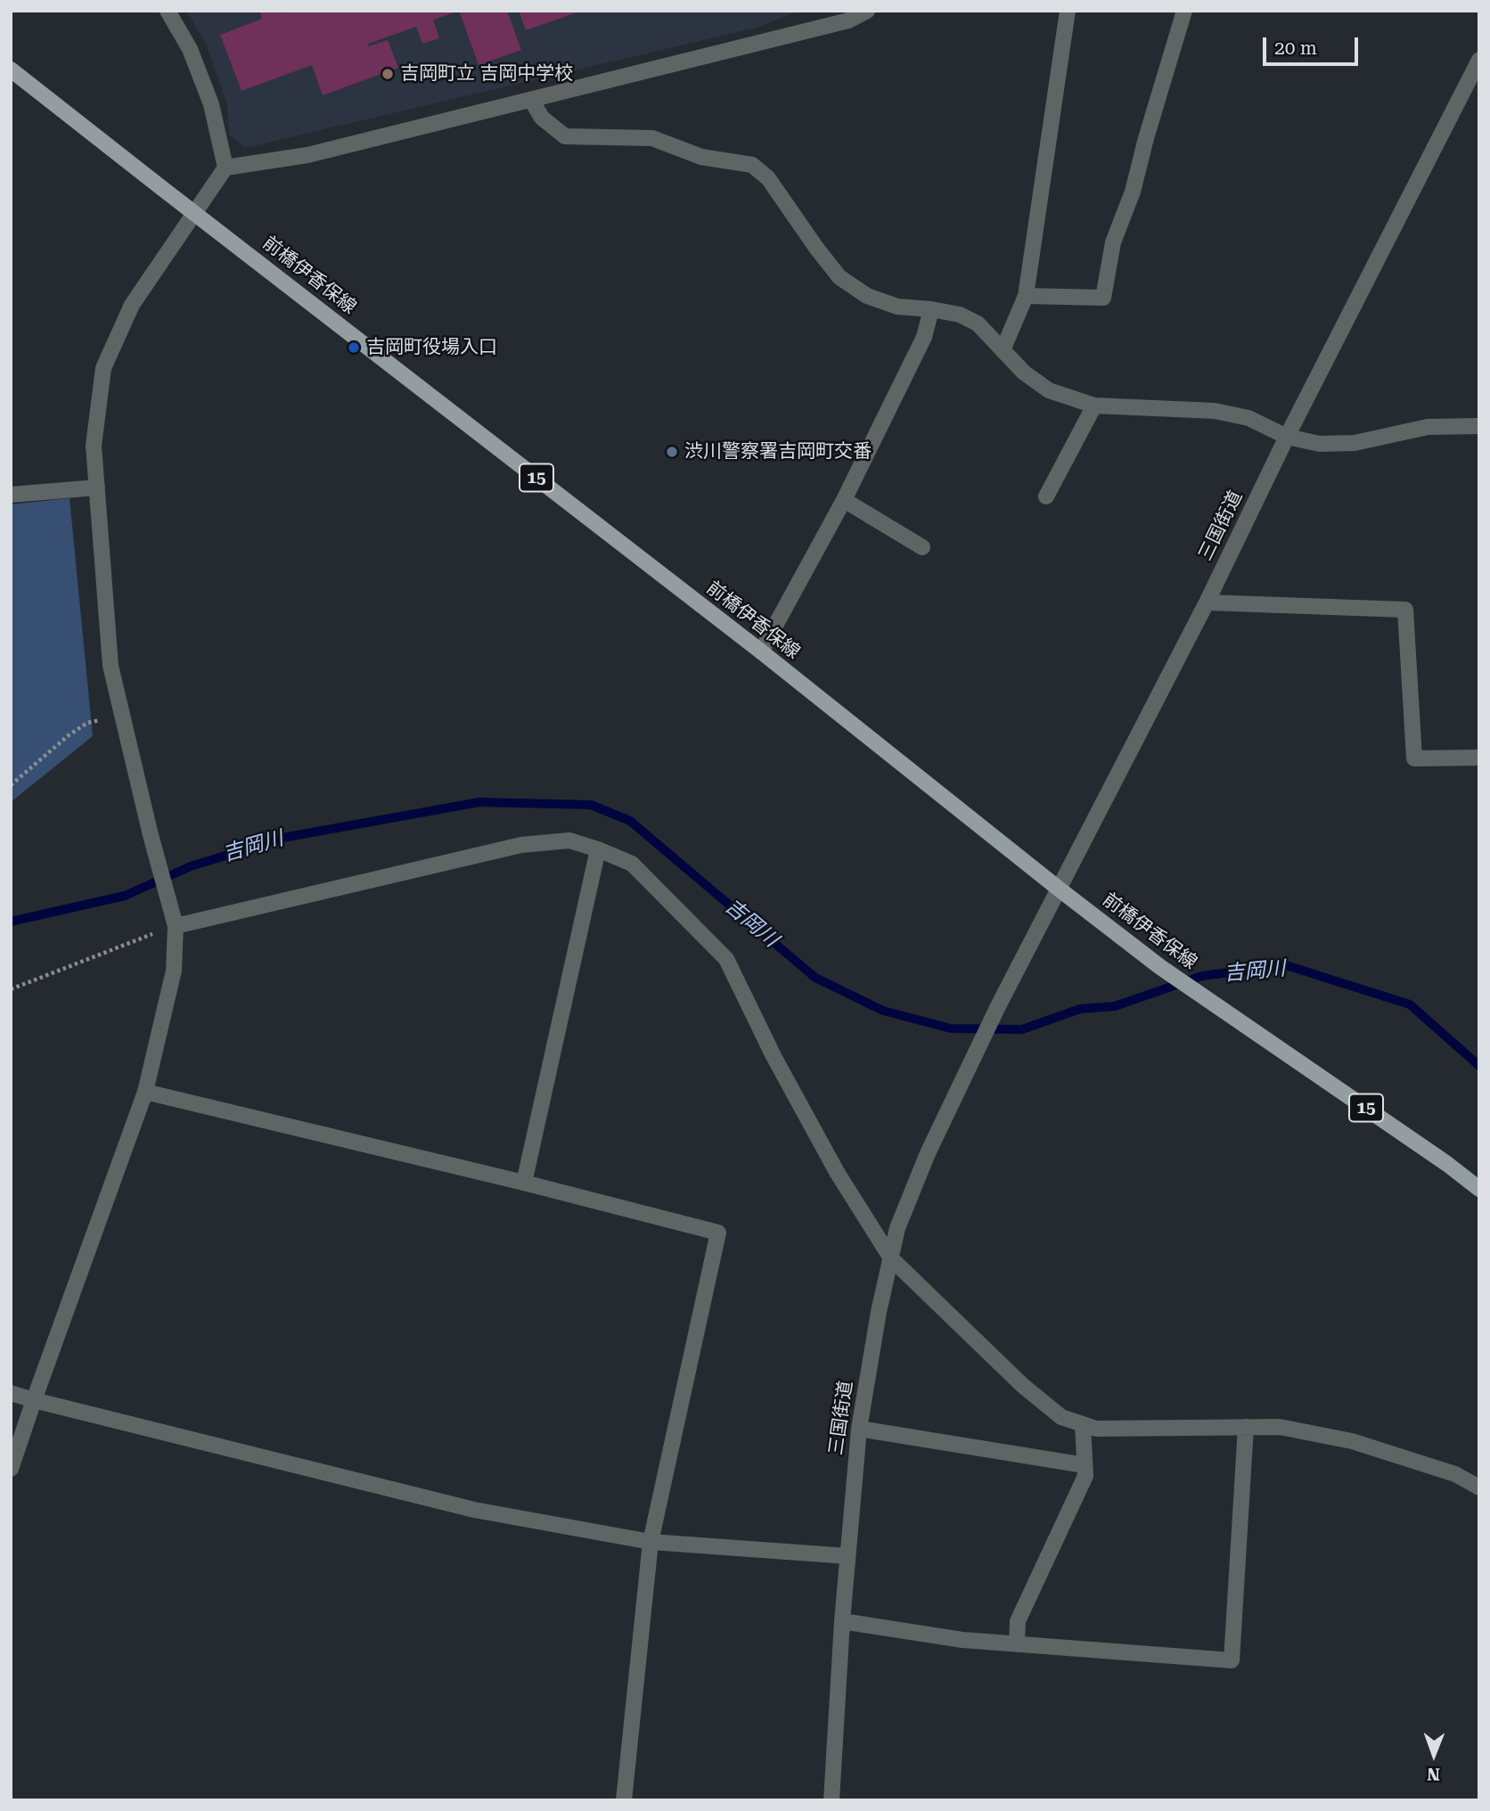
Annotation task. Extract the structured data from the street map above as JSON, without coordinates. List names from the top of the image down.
{
  "streets": {
    "main road": ["前橋伊香保線", "15"],
    "street": ["三国街道"]
  },
  "crossings": [
    ["前橋伊香保線", "三国街道"]
  ],
  "water": ["吉岡川"],
  "places": ["吉岡町立 吉岡中学校", "吉岡町役場入口", "渋川警察署吉岡町交番"],
  "scale_bar": "20 m",
  "north": "bottom"
}
